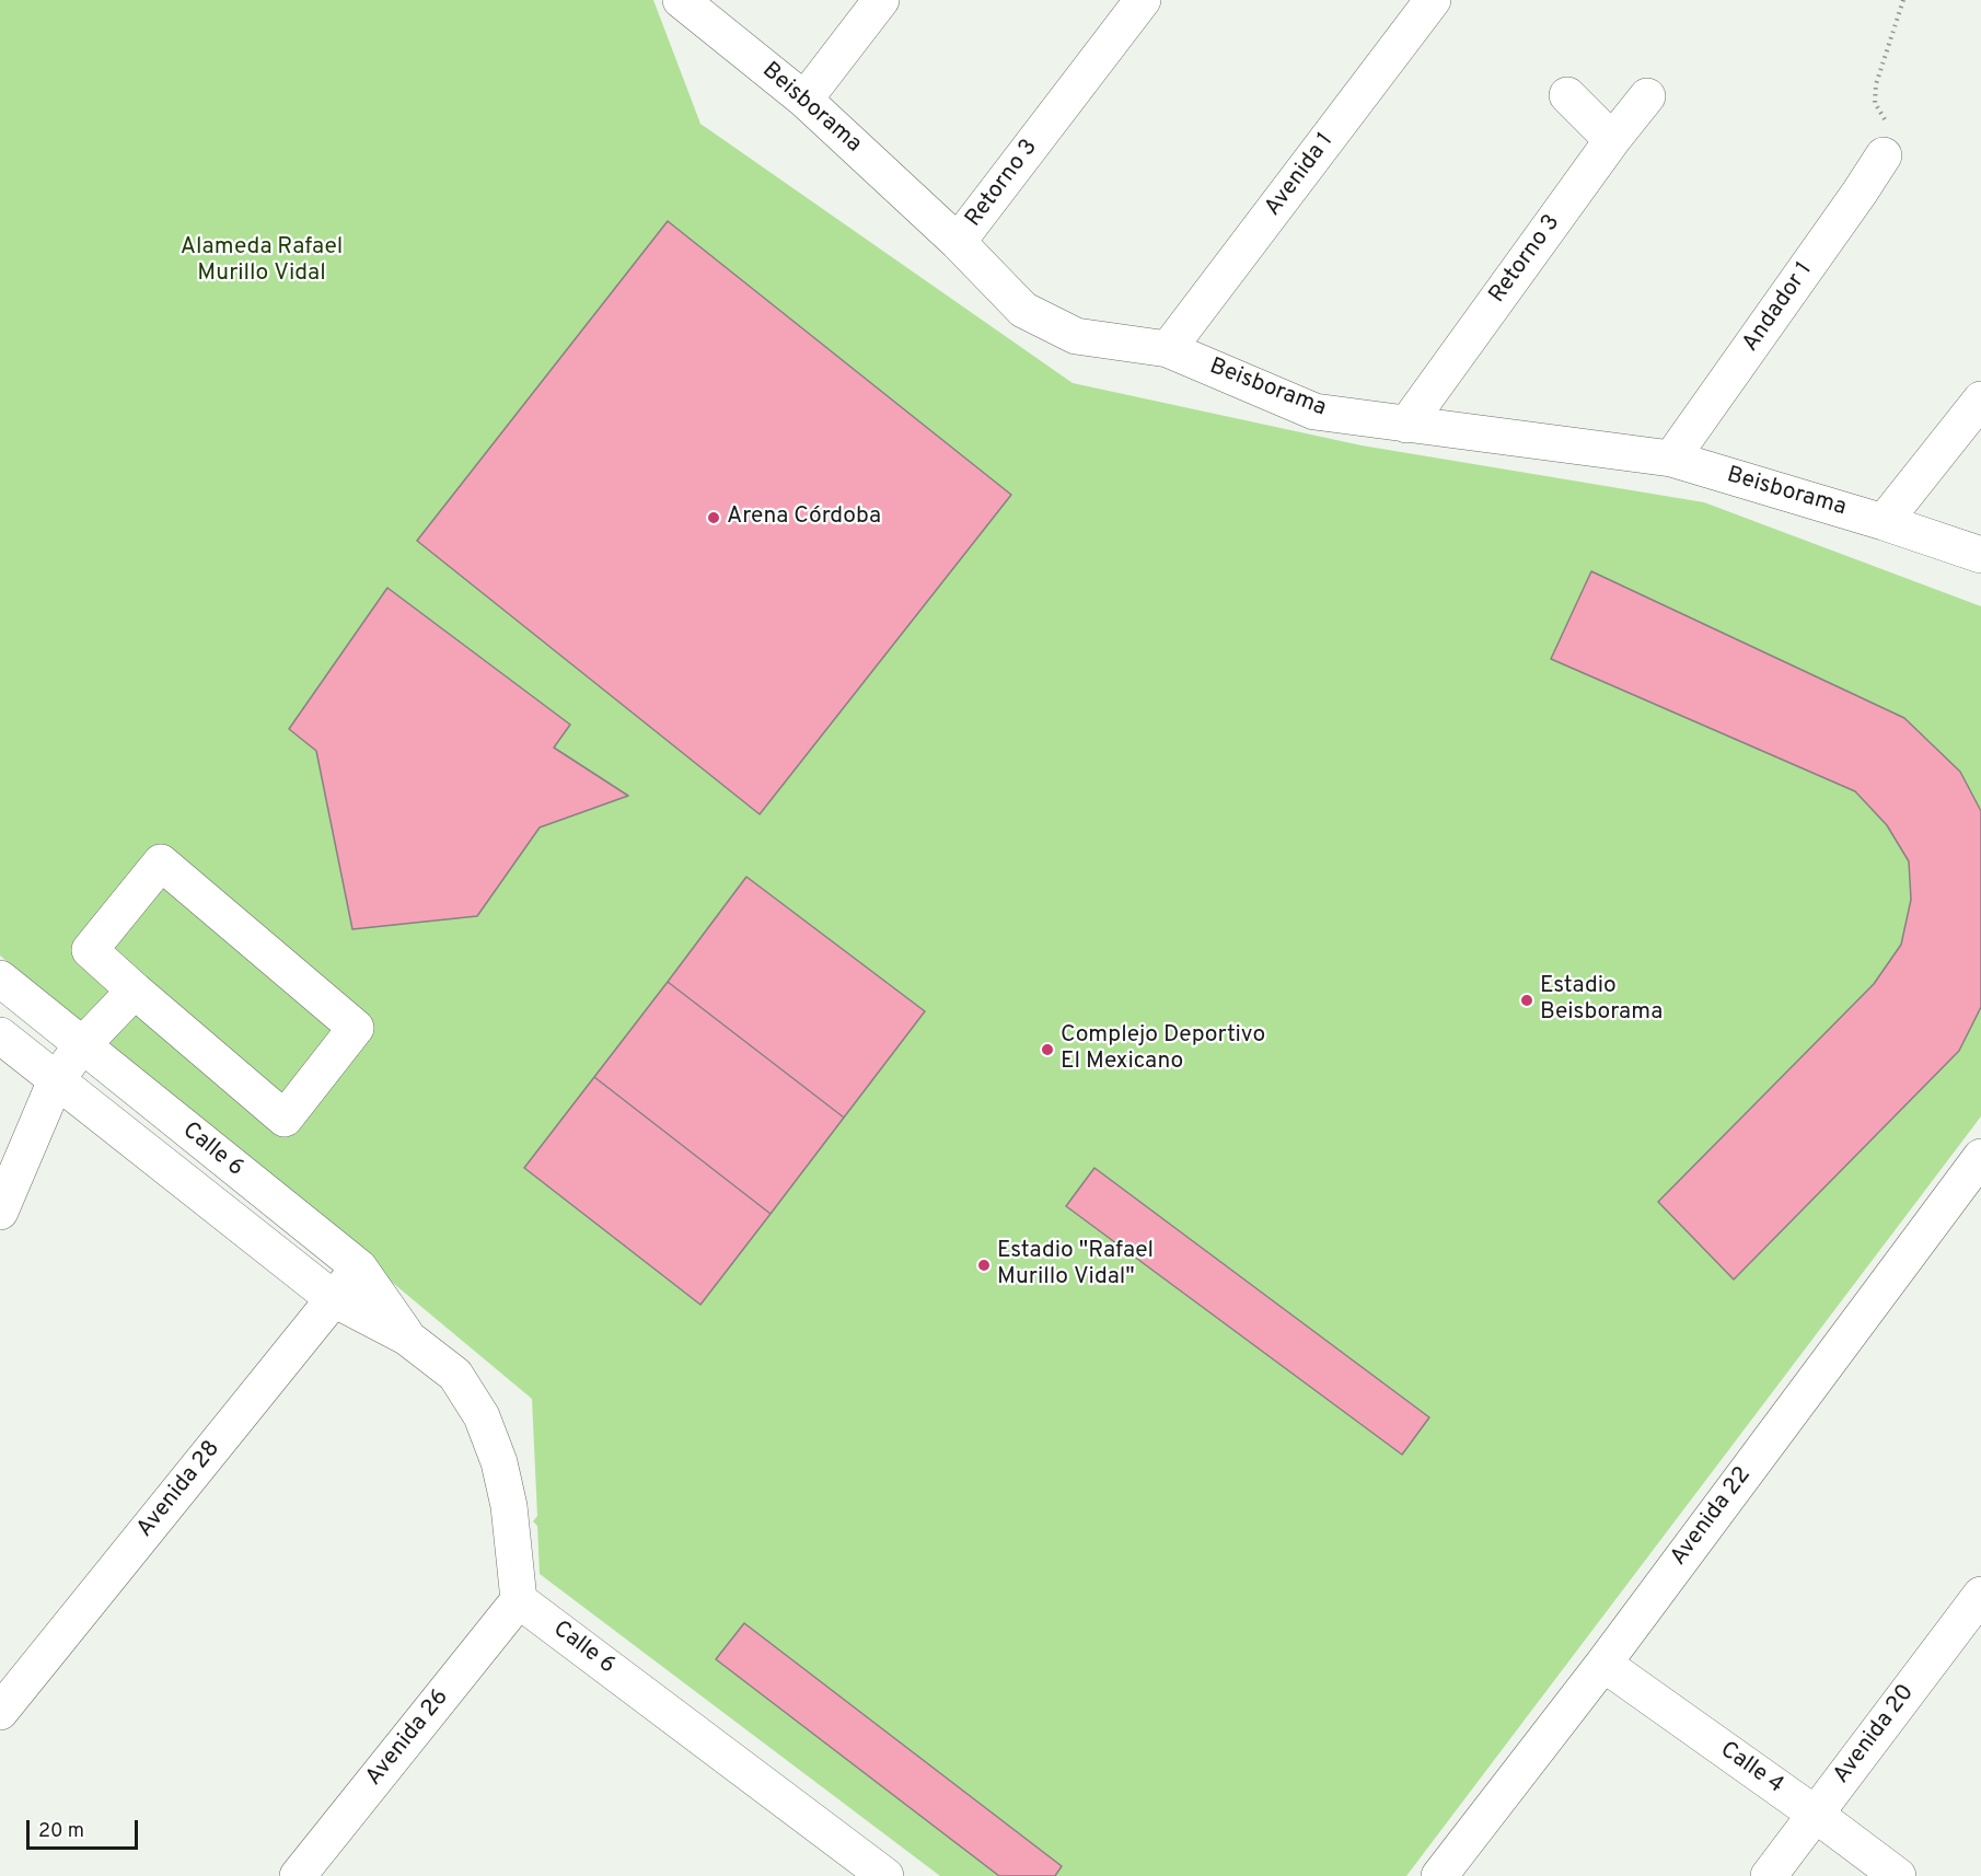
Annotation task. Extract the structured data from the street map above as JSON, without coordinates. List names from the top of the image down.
{
  "streets": {
    "street": [
      "Beisborama",
      "Avenida 1",
      "Retorno 3",
      "Andador 1",
      "Calle 6",
      "Avenida 28",
      "Avenida 22",
      "Avenida 20",
      "Avenida 26",
      "Calle 4"
    ]
  },
  "crossings": [
    ["Beisborama", "Avenida 1"],
    ["Beisborama", "Retorno 3"],
    ["Beisborama", "Andador 1"],
    ["Calle 6", "Avenida 28"],
    ["Calle 6", "Avenida 26"],
    ["Avenida 22", "Calle 4"],
    ["Avenida 20", "Calle 4"]
  ],
  "parks": ["Alameda Rafael Murillo Vidal"],
  "places": [
    "Arena Córdoba",
    "Estadio Beisborama",
    "Complejo Deportivo El Mexicano",
    "Estadio \"Rafael Murillo Vidal\""
  ],
  "scale_bar": "20 m"
}
